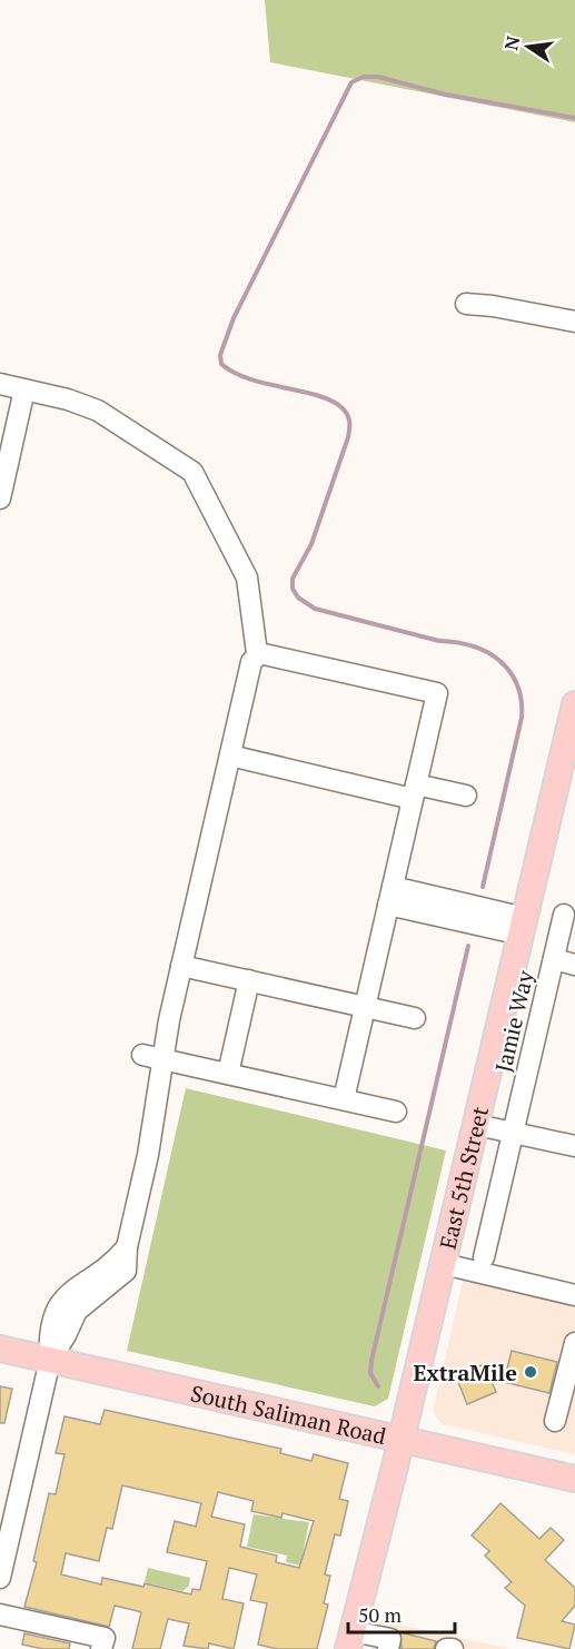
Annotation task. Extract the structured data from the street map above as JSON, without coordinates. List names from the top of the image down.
{
  "streets": {
    "main road": ["East 5th Street", "South Saliman Road"],
    "street": ["Jamie Way"]
  },
  "crossings": [
    ["East 5th Street", "South Saliman Road"]
  ],
  "places": ["ExtraMile"],
  "scale_bar": "50 m",
  "north": "left"
}
